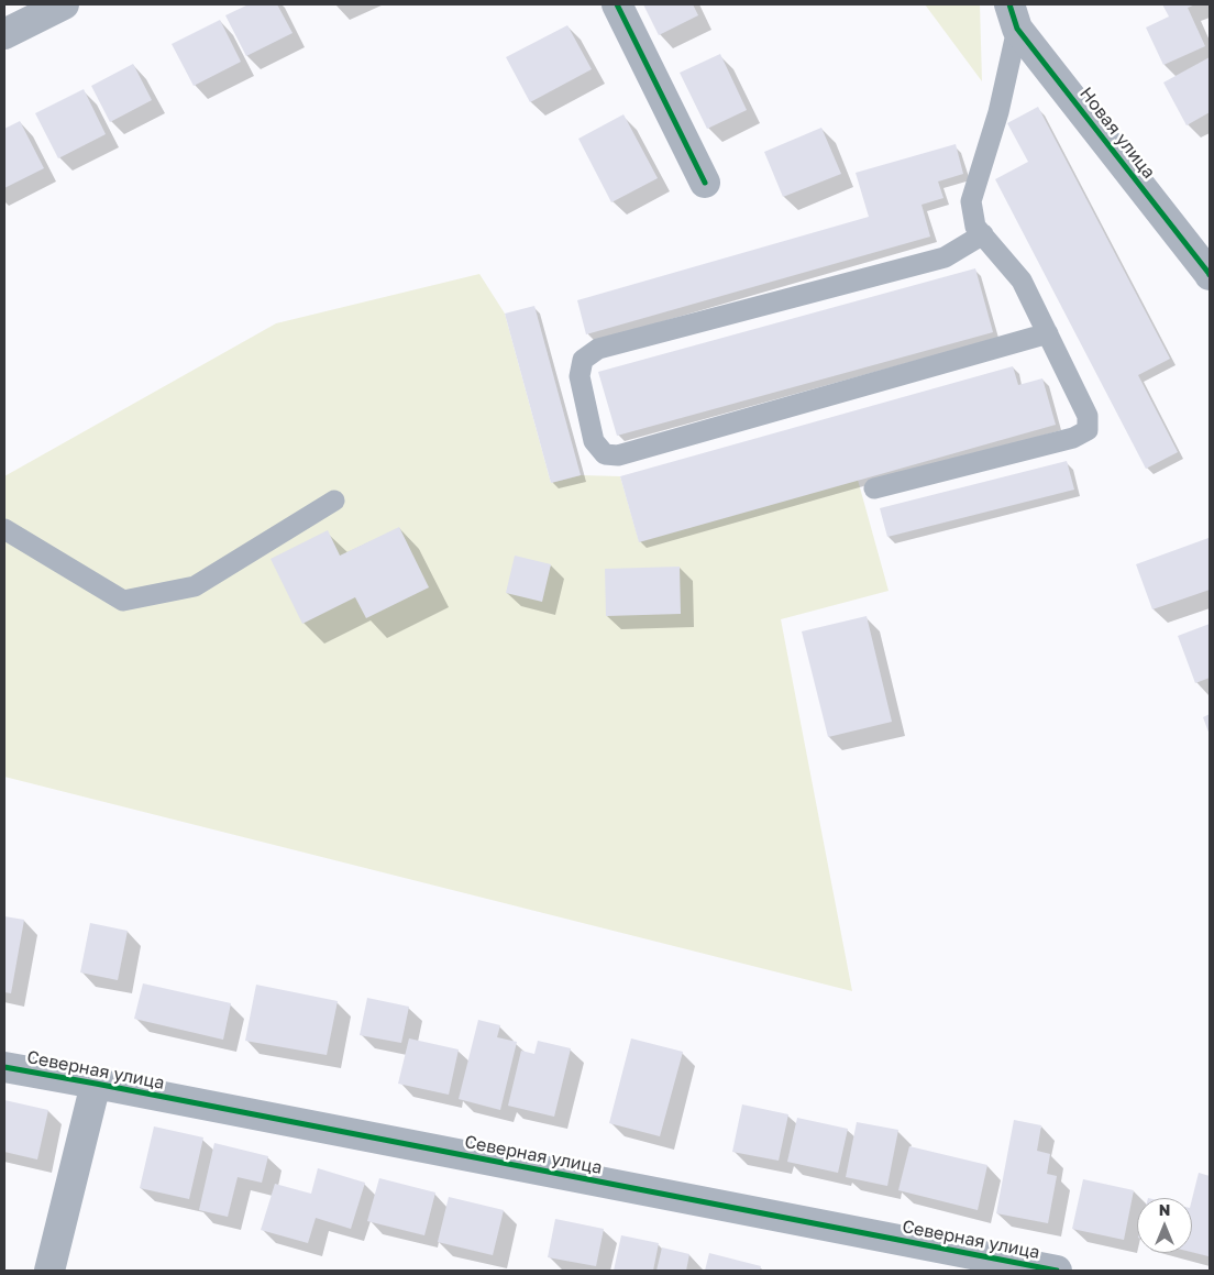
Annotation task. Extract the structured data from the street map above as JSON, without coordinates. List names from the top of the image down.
{
  "streets": {
    "street": ["Новая улица", "Северная улица"]
  },
  "north": "top"
}
